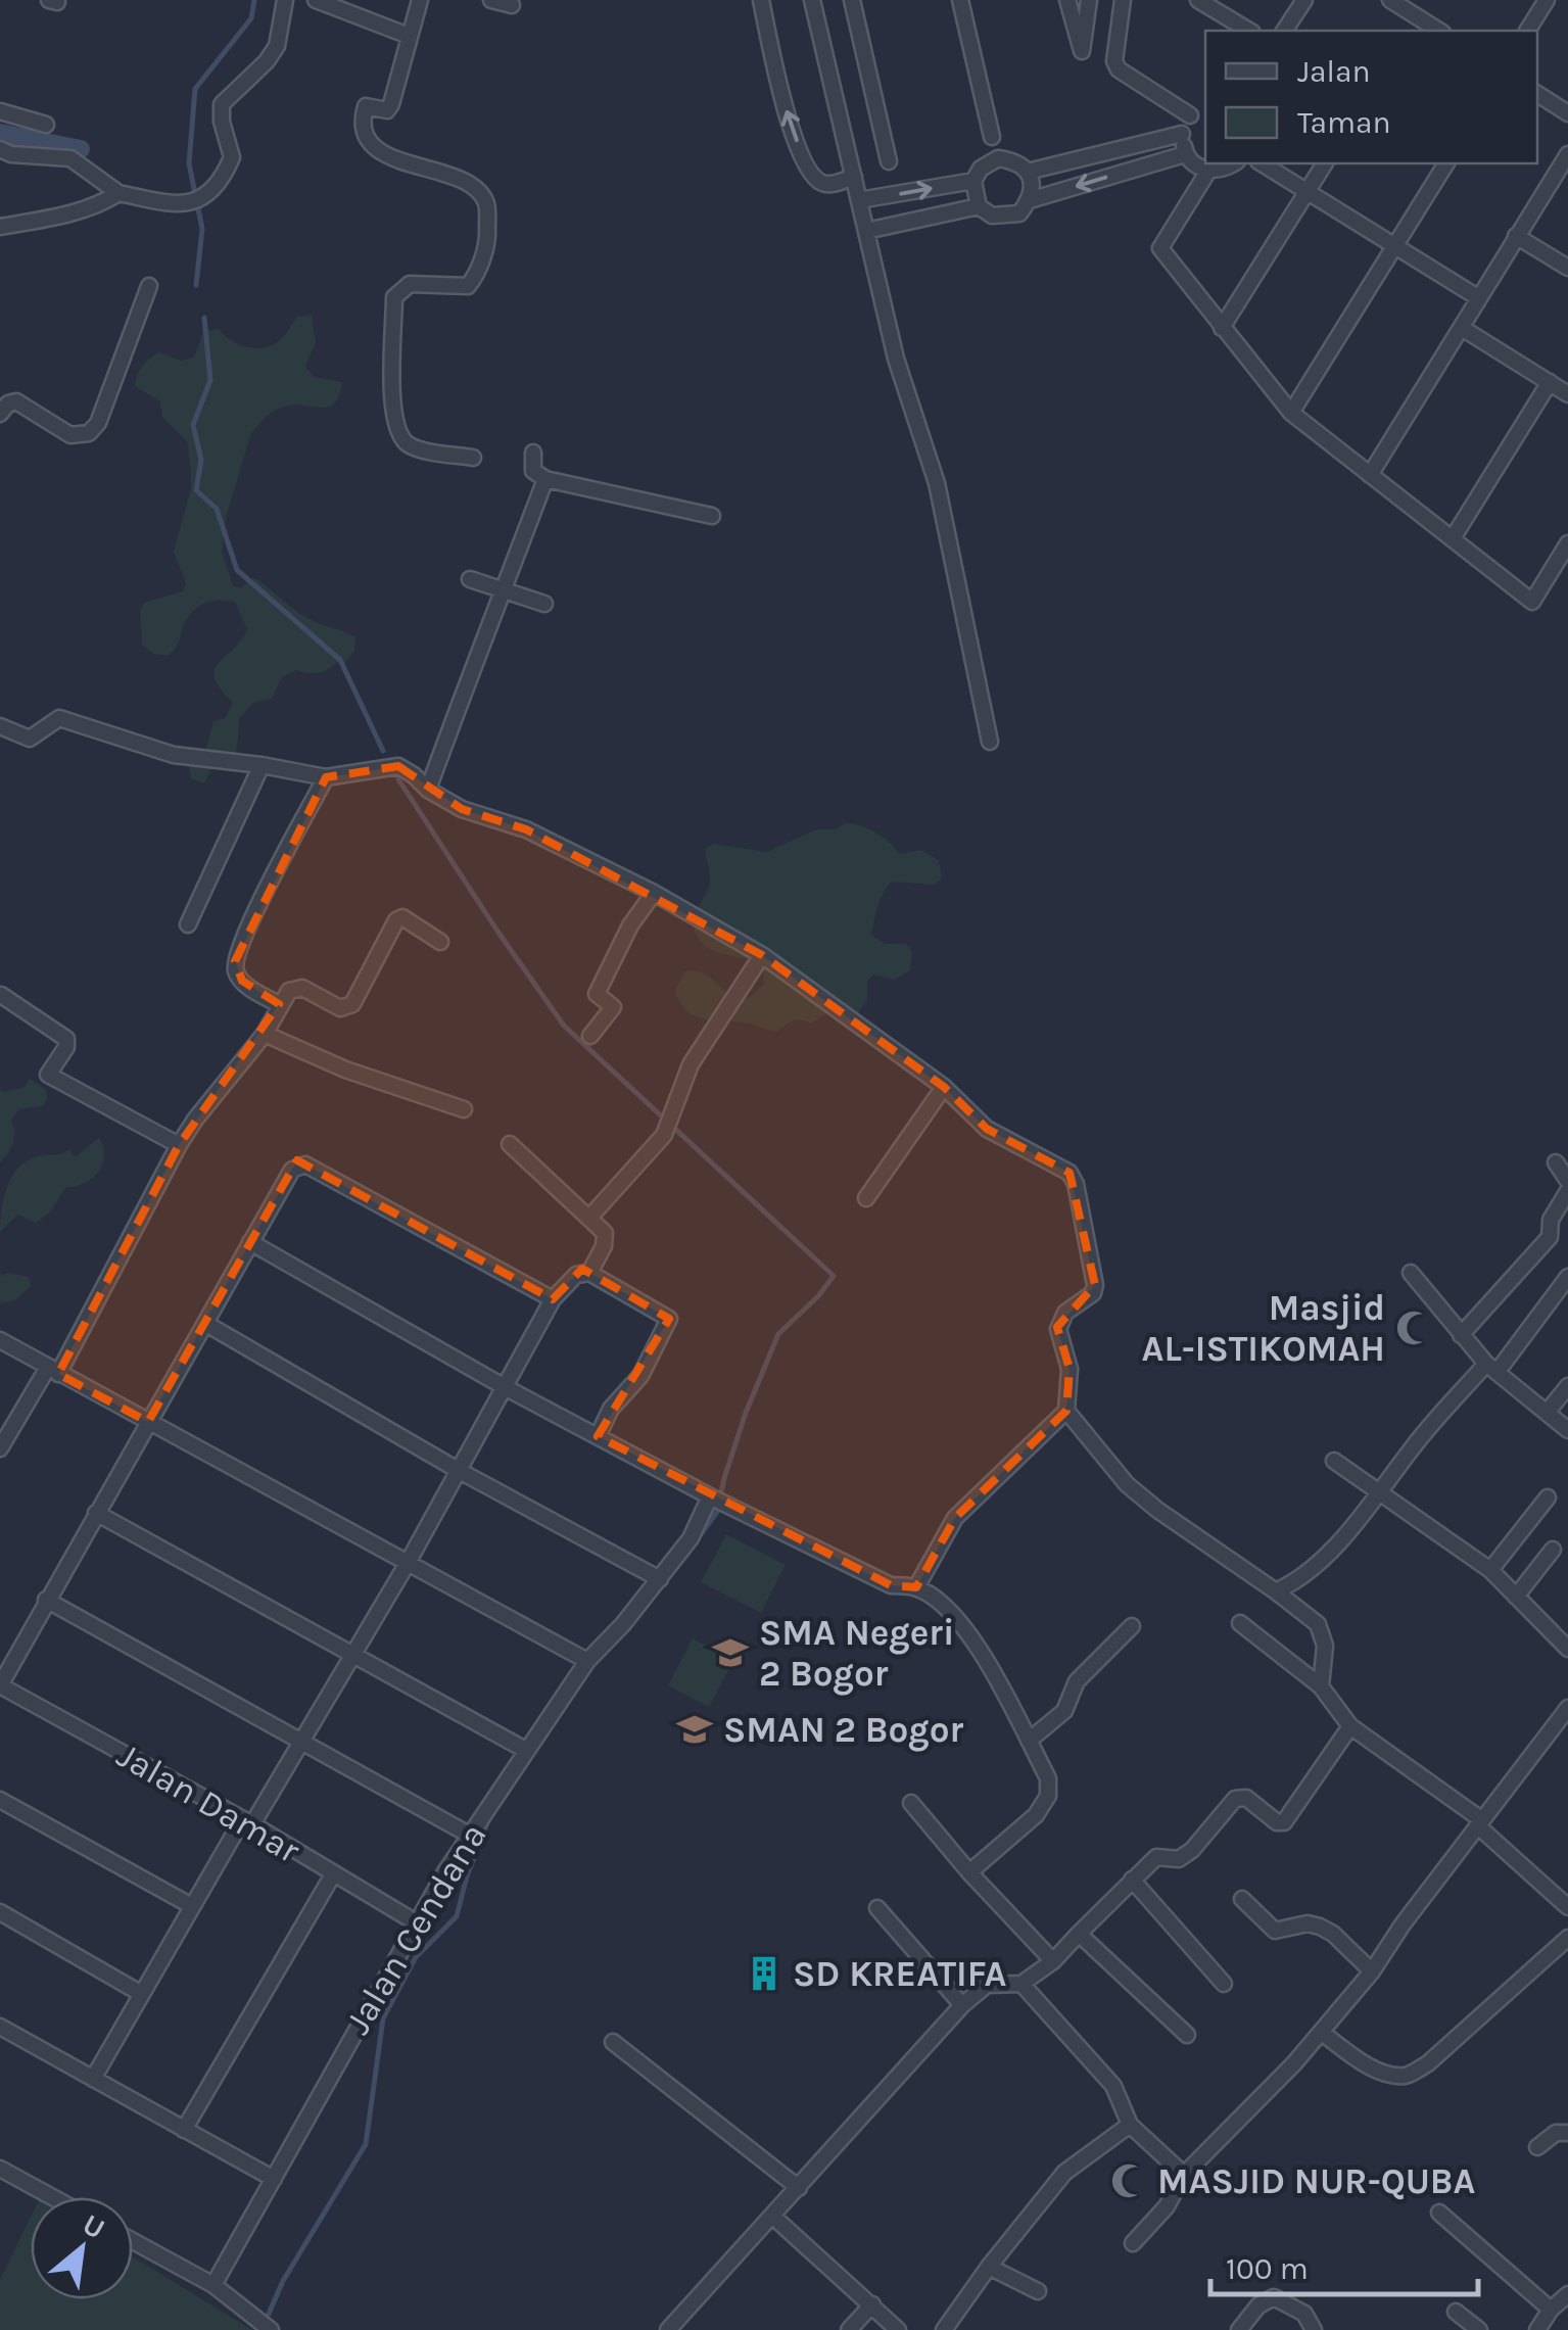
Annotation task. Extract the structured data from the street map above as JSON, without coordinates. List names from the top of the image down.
{
  "streets": {
    "street": ["Jalan Damar", "Jalan Cendana"]
  },
  "crossings": [
    ["Jalan Damar", "Jalan Cendana"]
  ],
  "places": {
    "mosque": ["Masjid AL-ISTIKOMAH", "MASJID NUR-QUBA"],
    "school or university": ["SMA Negeri 2 Bogor", "SMAN 2 Bogor"],
    "building": ["SD KREATIFA"]
  },
  "legend": ["Jalan", "Taman"],
  "scale_bar": "100 m",
  "north": "top right"
}
